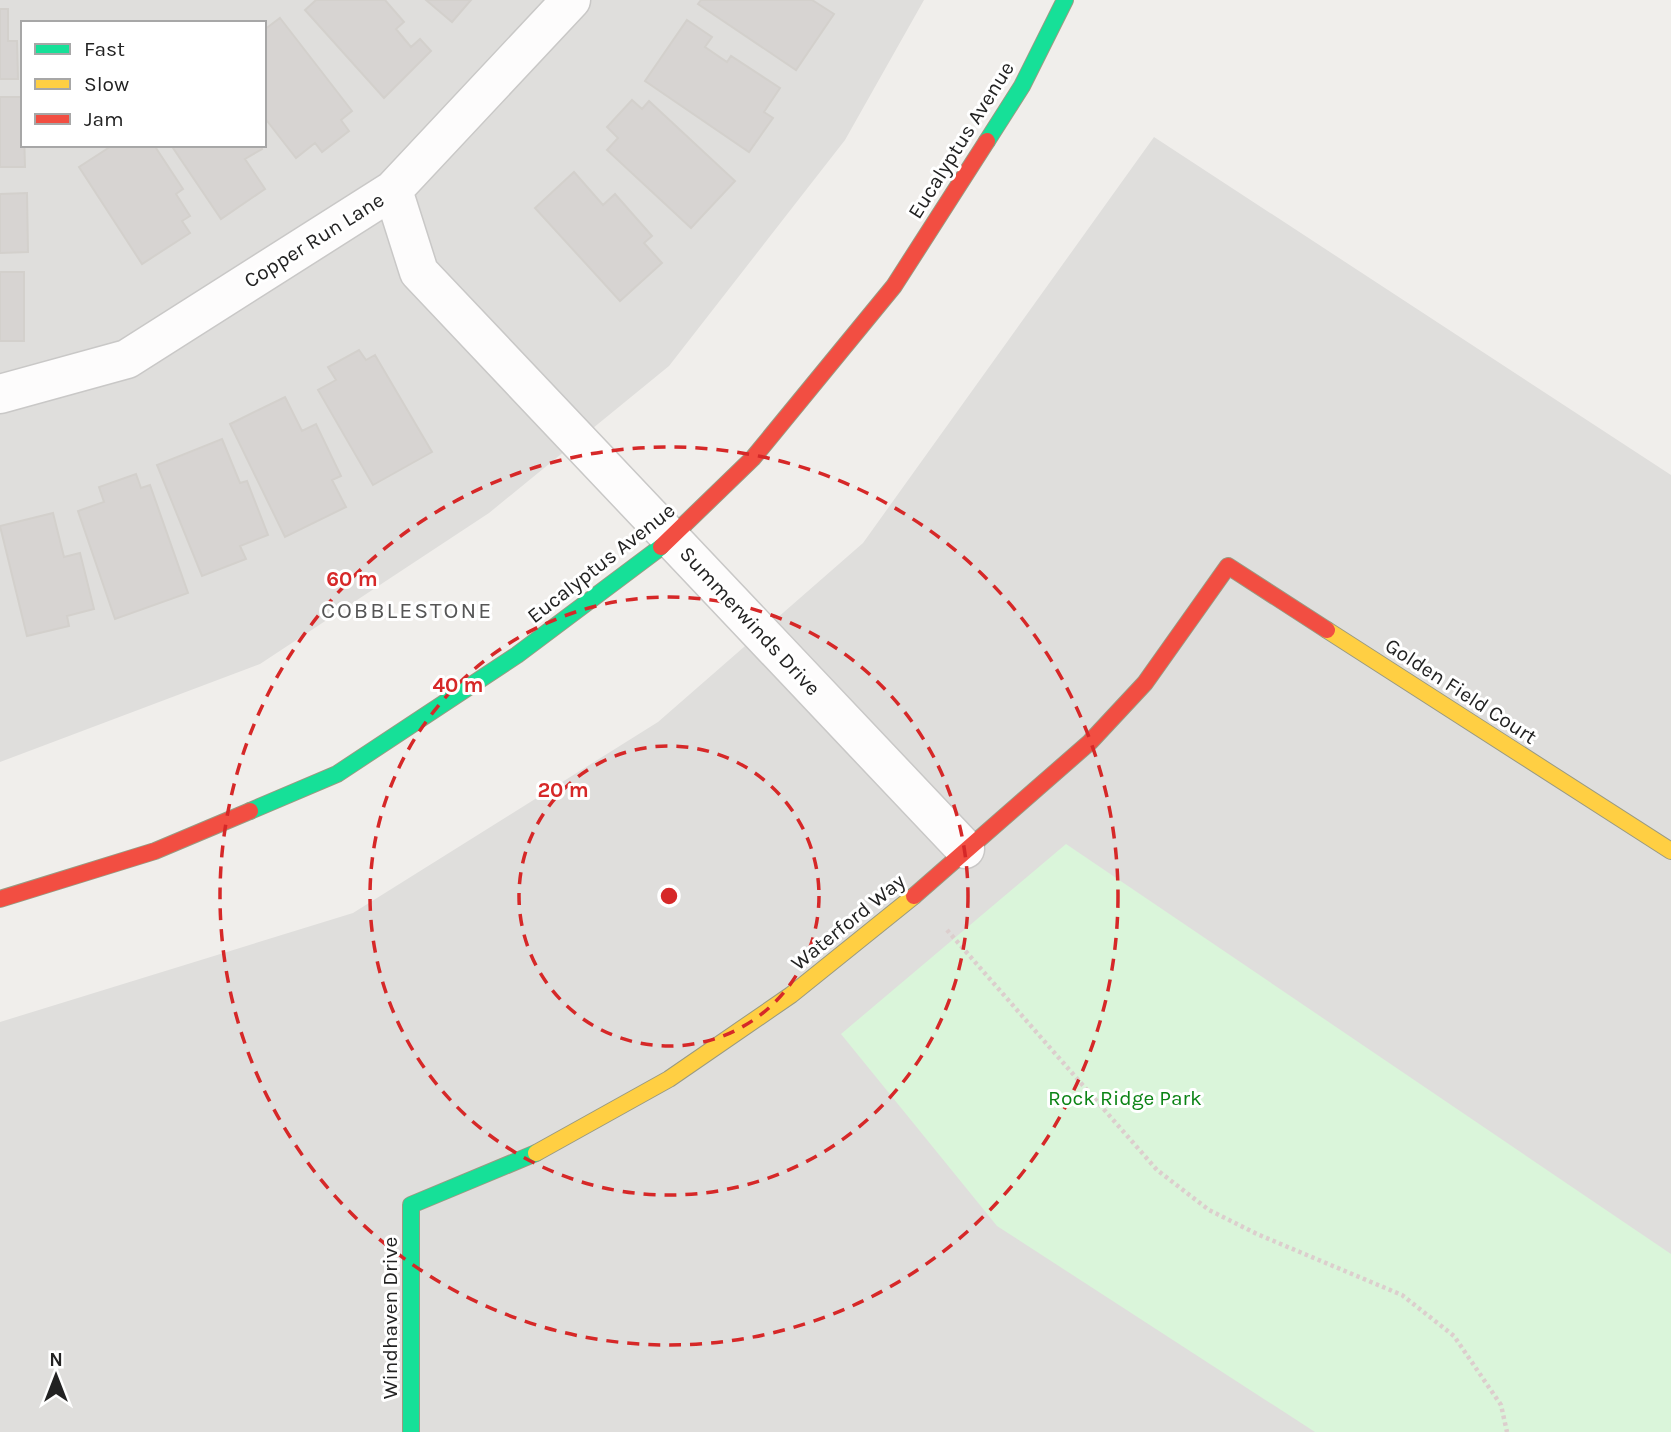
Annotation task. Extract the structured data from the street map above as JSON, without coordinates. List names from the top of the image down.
{
  "streets": {
    "street": [
      "Eucalyptus Avenue",
      "Copper Run Lane",
      "Summerwinds Drive",
      "Golden Field Court",
      "Waterford Way",
      "Windhaven Drive"
    ]
  },
  "crossings": [
    ["Eucalyptus Avenue", "Summerwinds Drive"],
    ["Copper Run Lane", "Summerwinds Drive"],
    ["Summerwinds Drive", "Waterford Way"],
    ["Golden Field Court", "Waterford Way"],
    ["Waterford Way", "Windhaven Drive"]
  ],
  "districts": ["COBBLESTONE"],
  "parks": ["Rock Ridge Park"],
  "legend": ["Fast", "Slow", "Jam"],
  "north": "top",
  "rings": ["60 m", "40 m", "20 m"]
}
